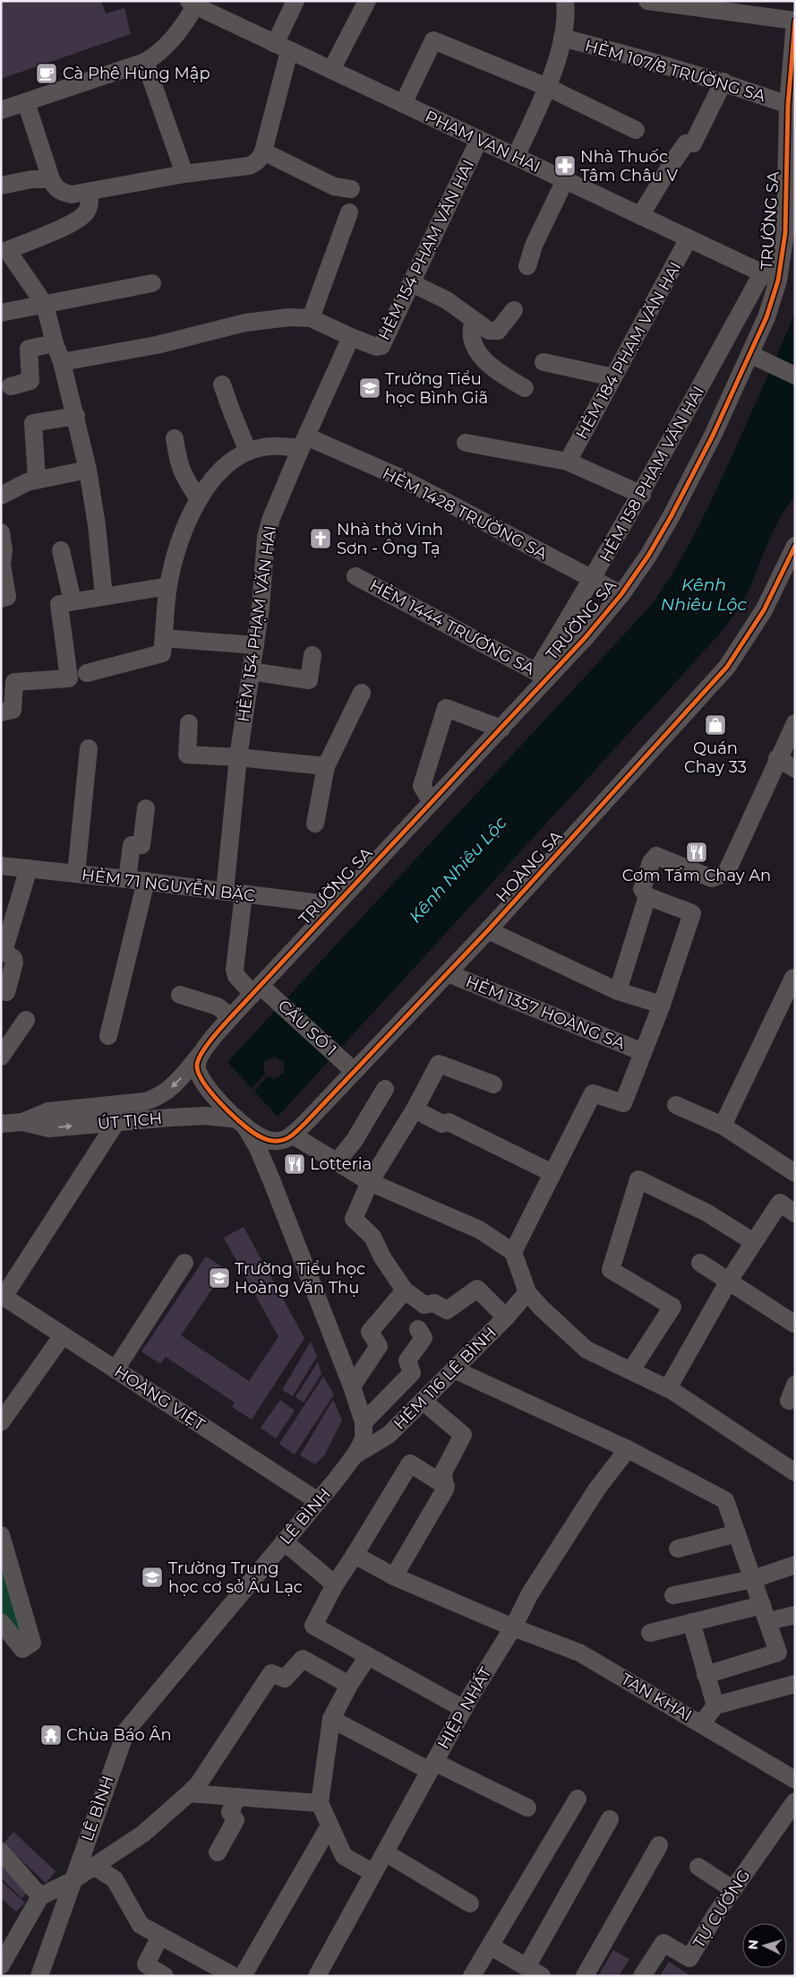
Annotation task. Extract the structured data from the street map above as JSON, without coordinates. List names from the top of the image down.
{
  "streets": {
    "street": [
      "HẺM 107/8 TRƯỜNG SA",
      "PHAM VAN HAI",
      "TRƯỜNG SA",
      "HẺM 154 PHẠM VĂN HAI",
      "HẺM 184 PHẠM VĂN HAI",
      "HẺM 158 PHẠM VĂN HAI",
      "HẺM 1428 TRƯỜNG SA",
      "HẺM 1444 TRƯỜNG SA",
      "HOÀNG SA",
      "HẺM 71 NGUYỄN BẶC",
      "HẺM 1357 HOÀNG SA",
      "CẦU SỐ 1",
      "ÚT TỊCH",
      "HẺM 116 LÊ BÌNH",
      "HOÀNG VIỆT",
      "LÊ BÌNH",
      "TAN KHAI",
      "HIỆP NHẤT",
      "TỰ CƯỜNG"
    ]
  },
  "crossings": [
    ["HẺM 107/8 TRƯỜNG SA", "TRƯỜNG SA"],
    ["PHAM VAN HAI", "TRƯỜNG SA"],
    ["PHAM VAN HAI", "HẺM 154 PHẠM VĂN HAI"],
    ["PHAM VAN HAI", "HẺM 184 PHẠM VĂN HAI"],
    ["PHAM VAN HAI", "HẺM 158 PHẠM VĂN HAI"],
    ["TRƯỜNG SA", "HẺM 158 PHẠM VĂN HAI"],
    ["TRƯỜNG SA", "HẺM 1428 TRƯỜNG SA"],
    ["TRƯỜNG SA", "HẺM 1444 TRƯỜNG SA"],
    ["TRƯỜNG SA", "HOÀNG SA"],
    ["TRƯỜNG SA", "HẺM 71 NGUYỄN BẶC"],
    ["TRƯỜNG SA", "CẦU SỐ 1"],
    ["TRƯỜNG SA", "ÚT TỊCH"],
    ["TRƯỜNG SA", "LÊ BÌNH"],
    ["HẺM 154 PHẠM VĂN HAI", "HẺM 1428 TRƯỜNG SA"],
    ["HẺM 154 PHẠM VĂN HAI", "HẺM 71 NGUYỄN BẶC"],
    ["HẺM 158 PHẠM VĂN HAI", "HẺM 1428 TRƯỜNG SA"],
    ["HẺM 158 PHẠM VĂN HAI", "HẺM 1444 TRƯỜNG SA"],
    ["HOÀNG SA", "HẺM 1357 HOÀNG SA"],
    ["HOÀNG SA", "CẦU SỐ 1"],
    ["HOÀNG SA", "ÚT TỊCH"],
    ["HOÀNG SA", "LÊ BÌNH"],
    ["HẺM 71 NGUYỄN BẶC", "CẦU SỐ 1"],
    ["CẦU SỐ 1", "ÚT TỊCH"],
    ["CẦU SỐ 1", "LÊ BÌNH"],
    ["ÚT TỊCH", "LÊ BÌNH"],
    ["HẺM 116 LÊ BÌNH", "LÊ BÌNH"],
    ["HOÀNG VIỆT", "LÊ BÌNH"],
    ["TAN KHAI", "HIỆP NHẤT"]
  ],
  "water": ["Kênh Nhiêu Lộc"],
  "places": {
    "cafe": ["Cà Phê Hùng Mập"],
    "pharmacy": ["Nhà Thuốc Tâm Châu V"],
    "school or university": ["Trường Tiểu học Bình Giã", "Trường Tiểu học Hoàng Văn Thụ", "Trường Trung học cơ sở Âu Lạc"],
    "church": ["Nhà thờ Vinh Sơn - Ông Tạ"],
    "shop": ["Quán Chay 33"],
    "restaurant": ["Cơm Tấm Chay An", "Lotteria"],
    "temple": ["Chùa Báo Ân"]
  },
  "north": "left"
}
